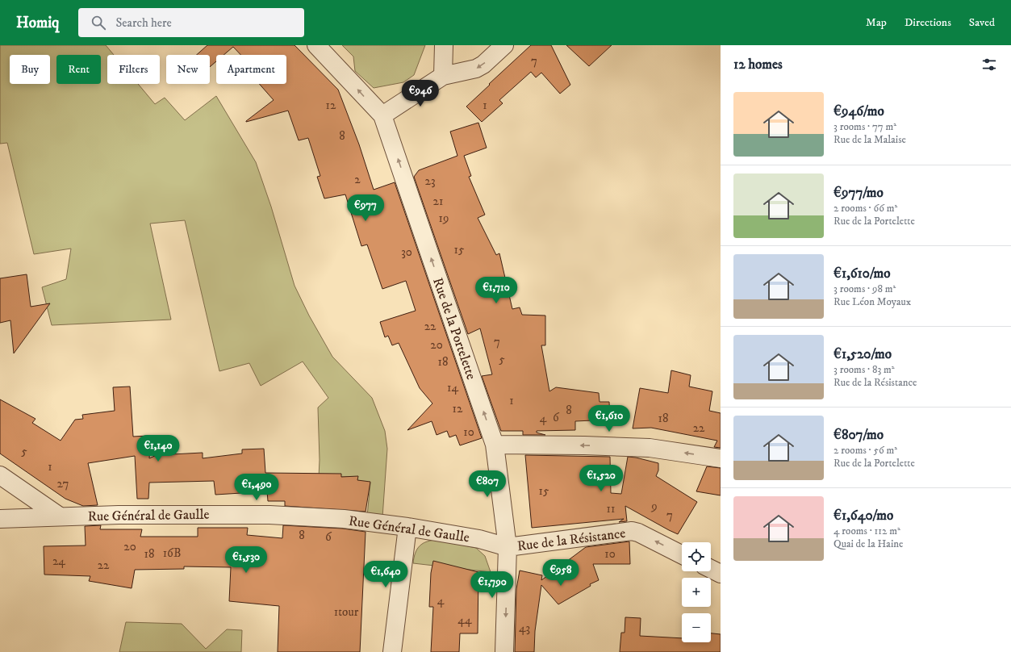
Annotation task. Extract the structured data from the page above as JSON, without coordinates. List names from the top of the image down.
{
  "streets": {
    "street": ["Rue de la Portelette", "Rue Général de Gaulle", "Rue de la Résistance"]
  },
  "crossings": [
    ["Rue de la Portelette", "Rue Général de Gaulle"],
    ["Rue de la Portelette", "Rue de la Résistance"],
    ["Rue Général de Gaulle", "Rue de la Résistance"]
  ],
  "house_numbers": [
    "7",
    "12",
    "1",
    "8",
    "2",
    "23",
    "21",
    "19",
    "15",
    "30",
    "22",
    "7",
    "20",
    "5",
    "18",
    "14",
    "1",
    "12",
    "8",
    "6",
    "4",
    "18",
    "22",
    "10",
    "5",
    "1",
    "27",
    "15",
    "9",
    "11",
    "7",
    "8",
    "6",
    "20",
    "16B",
    "18",
    "10",
    "24",
    "22",
    "4",
    "1tour",
    "44",
    "43"
  ],
  "page": {
    "header": "Homiq",
    "search": "Search here",
    "nav": ["Map", "Directions", "Saved"],
    "heading": "12 homes",
    "chip": [
      "Buy",
      "Rent",
      "Filters",
      "New",
      "Apartment"
    ],
    "price": [
      "€946",
      "€977",
      "€1,710",
      "€1,610",
      "€1,140",
      "€1,520",
      "€807",
      "€1,490",
      "€1,530",
      "€958",
      "€1,640",
      "€1,790"
    ],
    "list": [
      {
        "name": "€946/mo",
        "note": "3 rooms · 77 m² · Rue de la Malaise"
      },
      {
        "name": "€977/mo",
        "note": "2 rooms · 66 m² · Rue de la Portelette"
      },
      {
        "name": "€1,610/mo",
        "note": "3 rooms · 98 m² · Rue Léon Moyaux"
      },
      {
        "name": "€1,520/mo",
        "note": "3 rooms · 83 m² · Rue de la Résistance"
      },
      {
        "name": "€807/mo",
        "note": "2 rooms · 56 m² · Rue de la Portelette"
      },
      {
        "name": "€1,640/mo",
        "note": "4 rooms · 112 m² · Quai de la Haine"
      }
    ],
    "map_buttons": ["+", "−"]
  }
}
